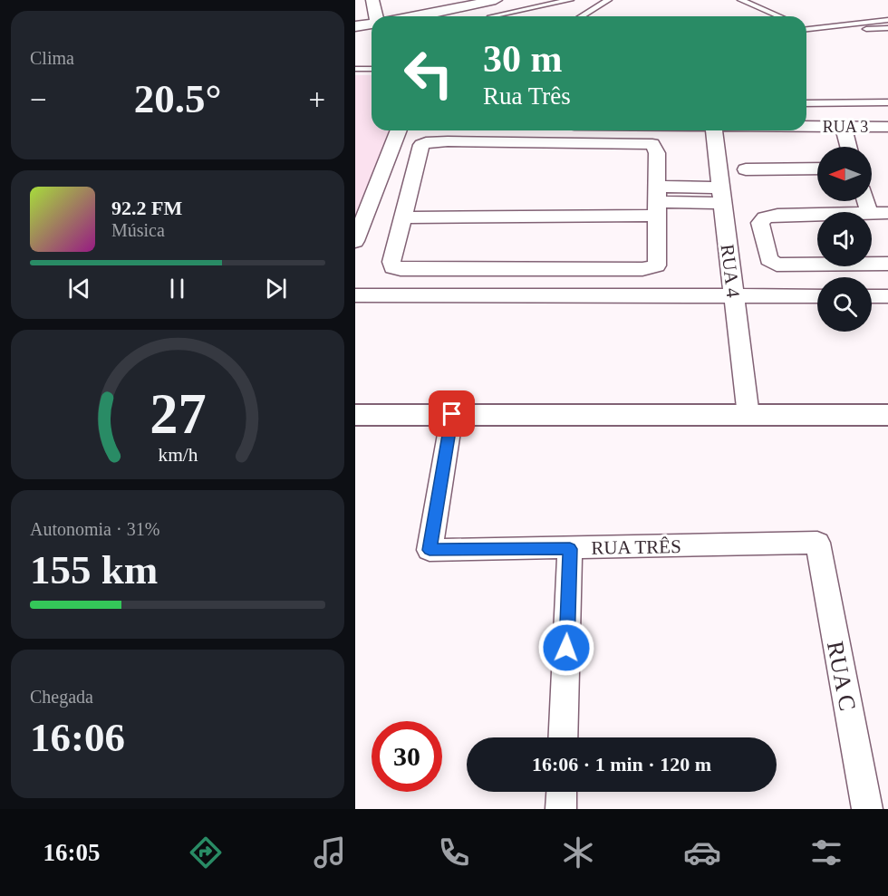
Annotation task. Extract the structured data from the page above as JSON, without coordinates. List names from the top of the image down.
{
  "streets": {
    "street": [
      "RUA 3",
      "RUA 4",
      "RUA TRÊS",
      "RUA C"
    ]
  },
  "crossings": [
    ["RUA TRÊS", "RUA C"]
  ],
  "north": "left",
  "page": {
    "tile": [
      "Clima",
      ["Autonomia · 31%", "155 km"],
      ["Chegada", "16:06"]
    ],
    "turn": ["30 m", "Rua Três"],
    "heat": ["−", "20.5°", "+"],
    "song": ["92.2 FM", "Música"],
    "limit": "30",
    "trip": "16:06 · 1 min · 120 m",
    "tabs": "16:05",
    "gauge": ["27", "km/h"]
  }
}
